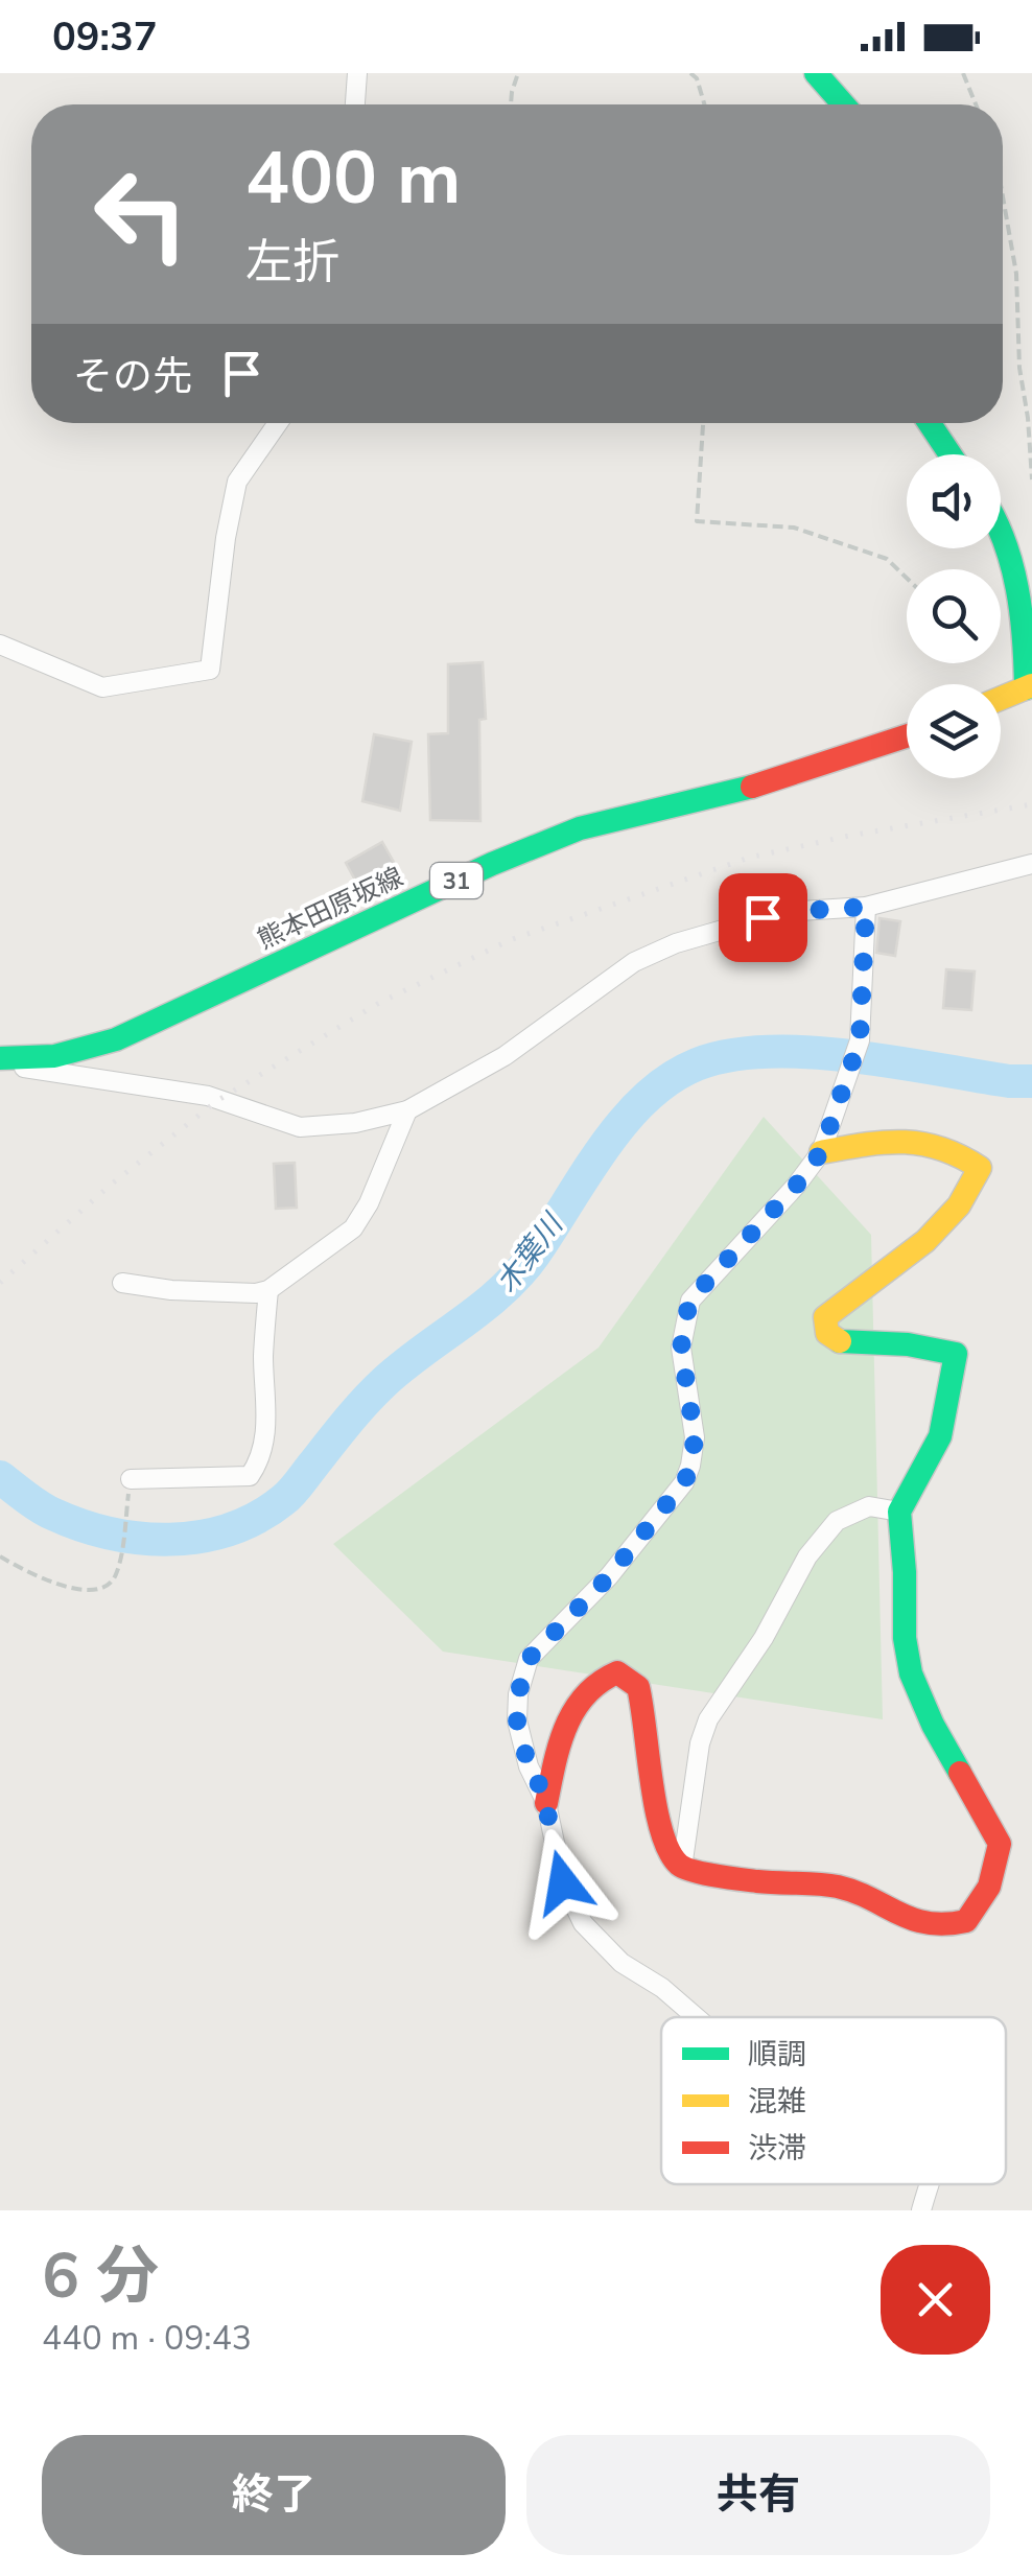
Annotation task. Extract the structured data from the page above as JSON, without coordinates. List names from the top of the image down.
{
  "streets": {
    "street": ["31", "熊本田原坂線"]
  },
  "water": ["木葉川"],
  "legend": ["順調", "混雑", "渋滞"],
  "page": {
    "status": "09:37",
    "turn": ["400 m", "左折"],
    "then": "その先",
    "heading": ["6 分", "440 m · 09:43"],
    "buttons": ["終了", "共有"]
  }
}
